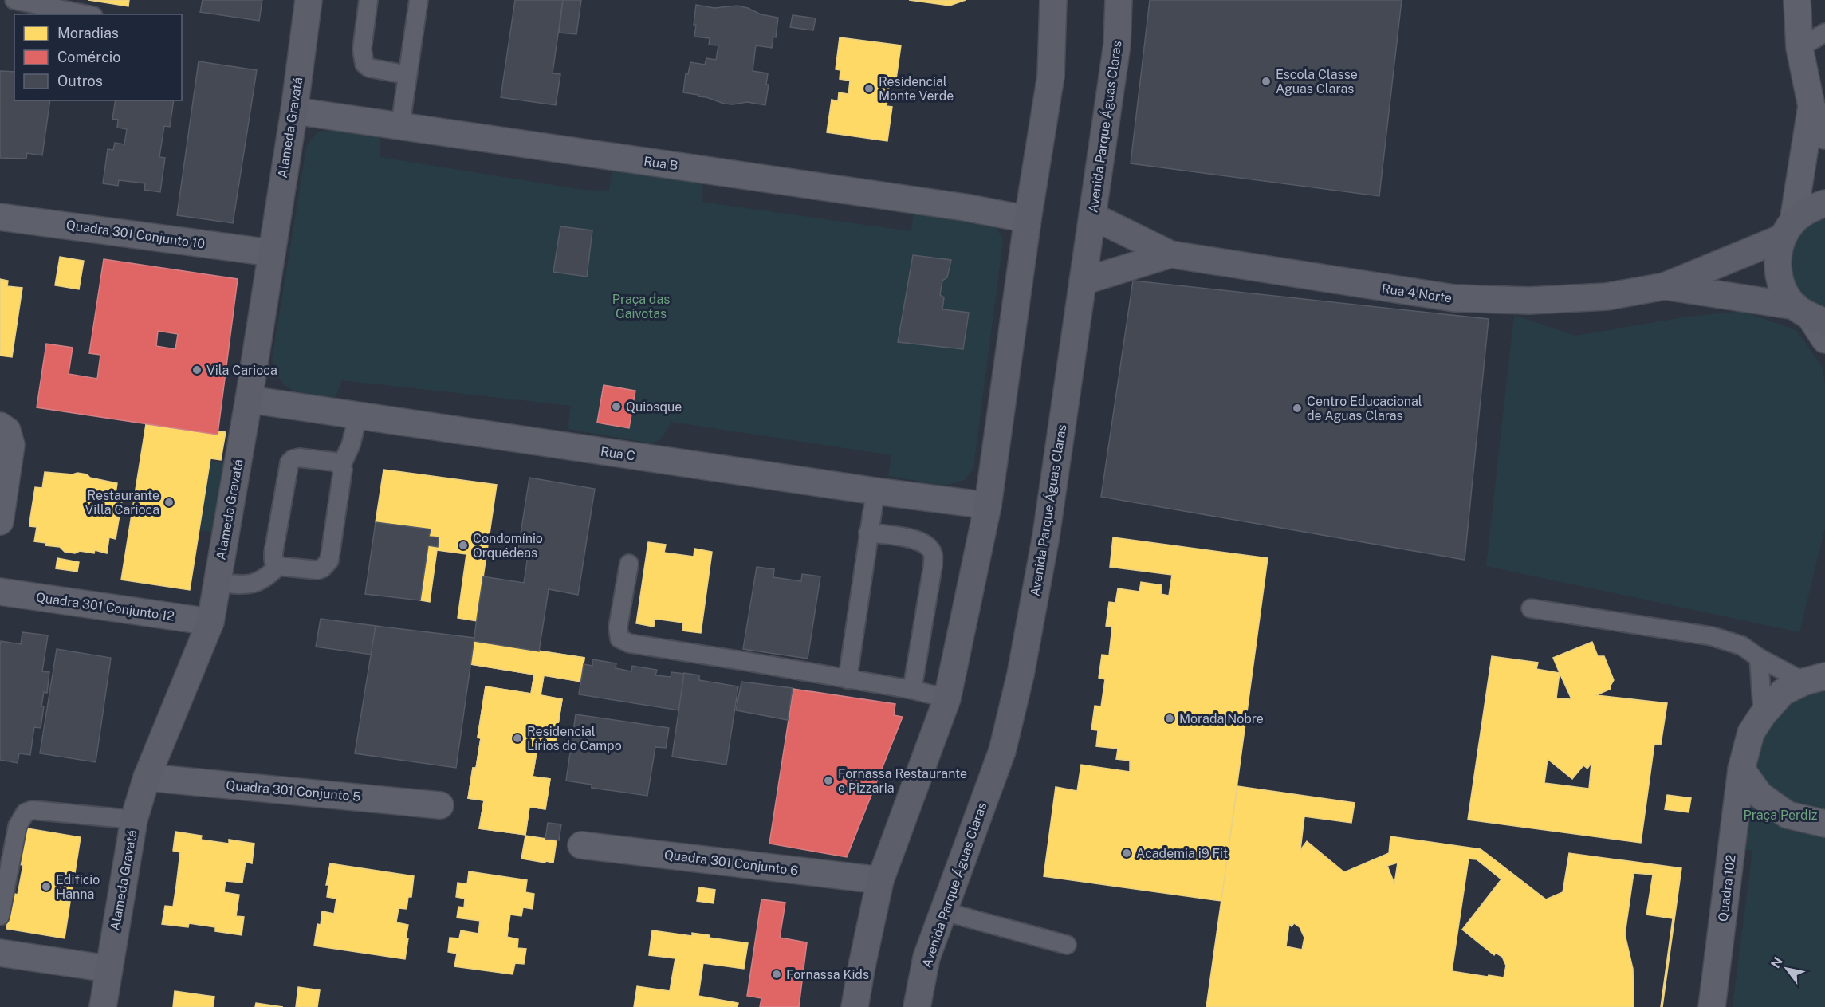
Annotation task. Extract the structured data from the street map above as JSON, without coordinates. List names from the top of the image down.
{
  "streets": {
    "street": [
      "Avenida Parque Águas Claras",
      "Alameda Gravatá",
      "Rua B",
      "Quadra 301 Conjunto 10",
      "Rua 4 Norte",
      "Rua C",
      "Quadra 301 Conjunto 12",
      "Quadra 301 Conjunto 5",
      "Quadra 301 Conjunto 6",
      "Quadra 102"
    ]
  },
  "crossings": [
    ["Avenida Parque Águas Claras", "Rua 4 Norte"],
    ["Alameda Gravatá", "Rua B"],
    ["Alameda Gravatá", "Quadra 301 Conjunto 10"],
    ["Alameda Gravatá", "Rua C"],
    ["Alameda Gravatá", "Quadra 301 Conjunto 12"],
    ["Alameda Gravatá", "Quadra 301 Conjunto 5"]
  ],
  "parks": ["Praça das Gaivotas", "Praça Perdiz"],
  "places": [
    "Escola Classe Aguas Claras",
    "Residencial Monte Verde",
    "Vila Carioca",
    "Quiosque",
    "Centro Educacional de Aguas Claras",
    "Restaurante Villa Carioca",
    "Condomínio Orquédeas",
    "Morada Nobre",
    "Residencial Lírios do Campo",
    "Fornassa Restaurante e Pizzaria",
    "Academia i9 Fit",
    "Edificio Hanna",
    "Fornassa Kids"
  ],
  "legend": ["Moradias", "Comércio", "Outros"],
  "north": "top left"
}
